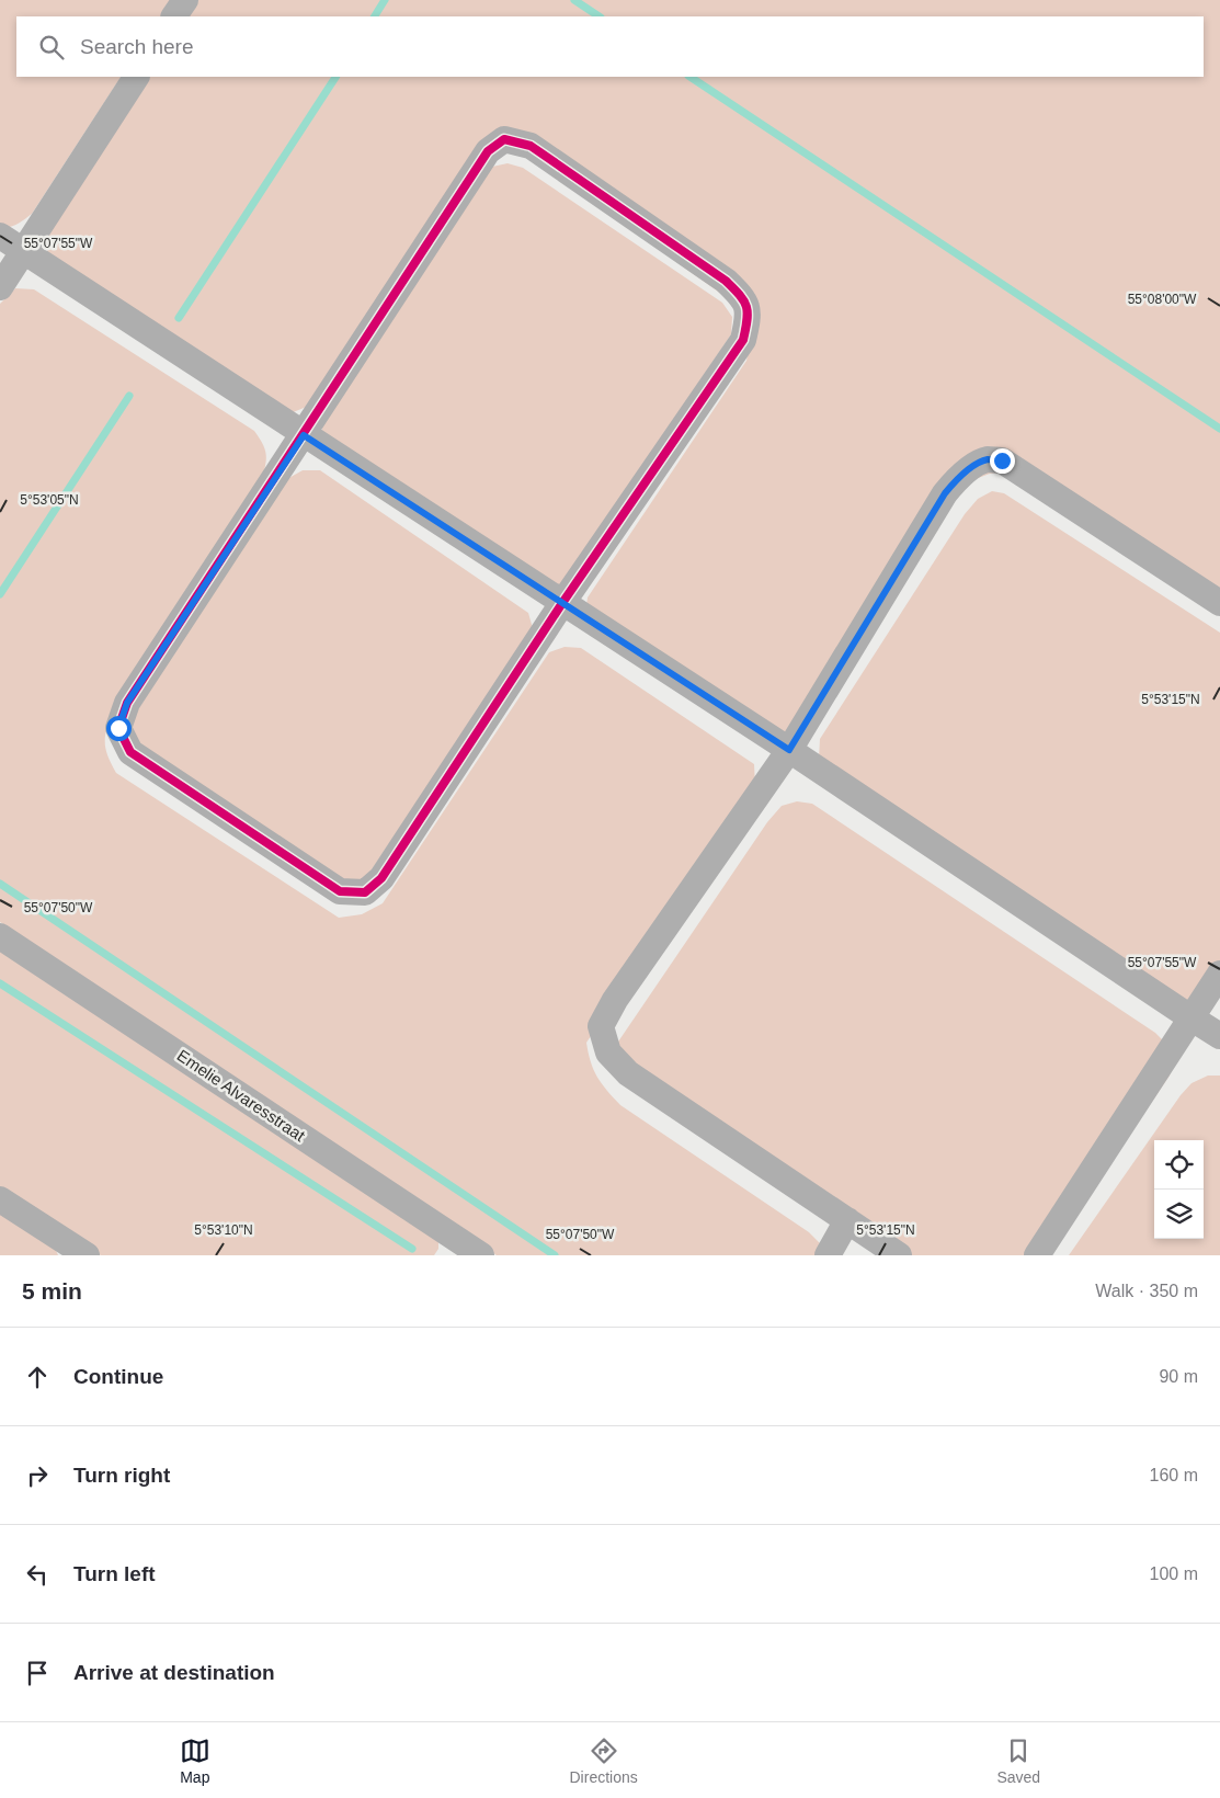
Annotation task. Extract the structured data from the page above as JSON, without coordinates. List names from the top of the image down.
{
  "streets": {
    "street": ["Emelie Alvaresstraat"]
  },
  "page": {
    "search": "Search here",
    "heading": ["5 min", "Walk · 350 m"],
    "list": [
      ["Continue", "90 m"],
      ["Turn right", "160 m"],
      ["Turn left", "100 m"],
      "Arrive at destination"
    ],
    "nav": ["Map", "Directions", "Saved"]
  },
  "coordinates": [
    "55°07'55\"W",
    "55°08'00\"W",
    "5°53'05\"N",
    "5°53'15\"N",
    "55°07'50\"W",
    "5°53'10\"N"
  ]
}
